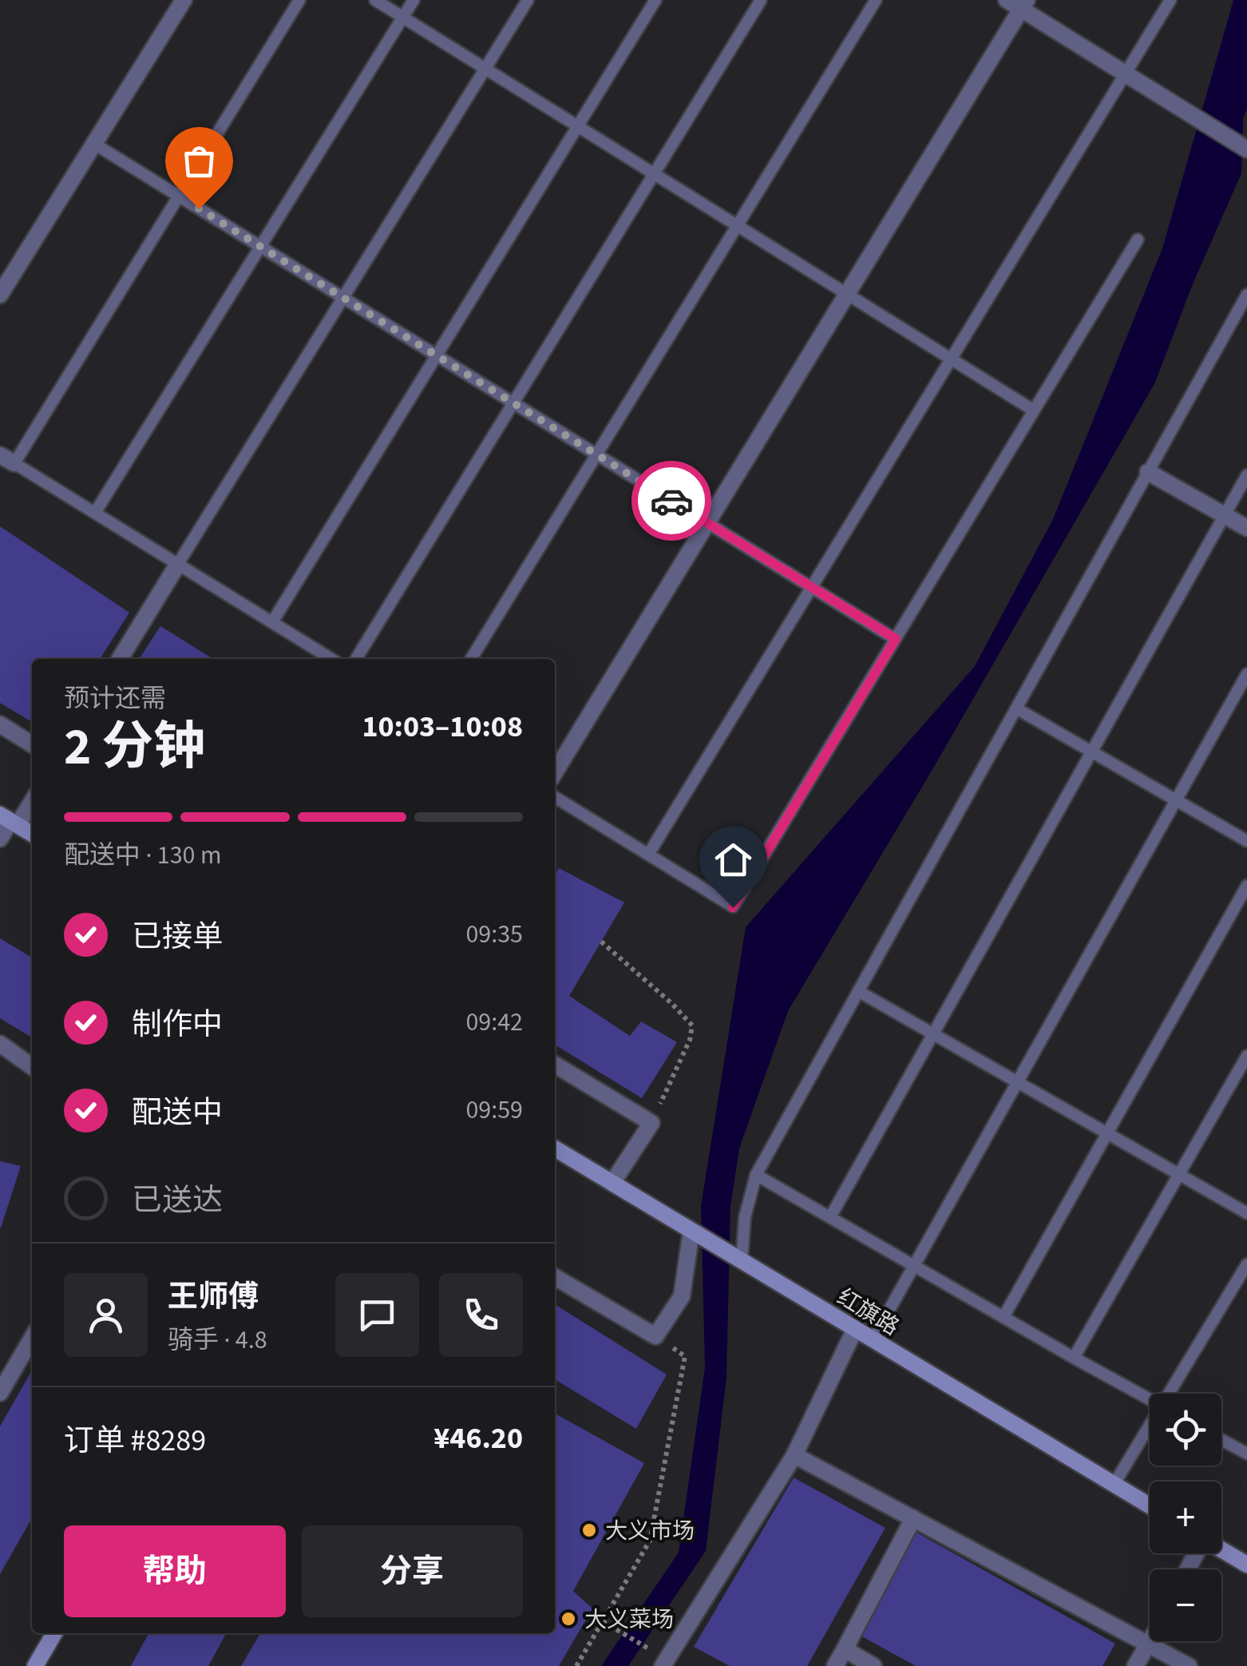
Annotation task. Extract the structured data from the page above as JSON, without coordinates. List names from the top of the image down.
{
  "streets": {
    "street": ["红旗路"]
  },
  "places": ["大义市场", "大义菜场"],
  "page": {
    "heading": ["2 分钟", "预计还需", "10:03–10:08"],
    "panel": [
      "王师傅",
      "骑手 · 4.8",
      "订单 #8289",
      "¥46.20"
    ],
    "bar": "配送中 · 130 m",
    "list": [
      ["已接单", "09:35"],
      ["制作中", "09:42"],
      ["配送中", "09:59"],
      "已送达"
    ],
    "map_buttons": ["+", "−"],
    "buttons": ["帮助", "分享"]
  }
}
